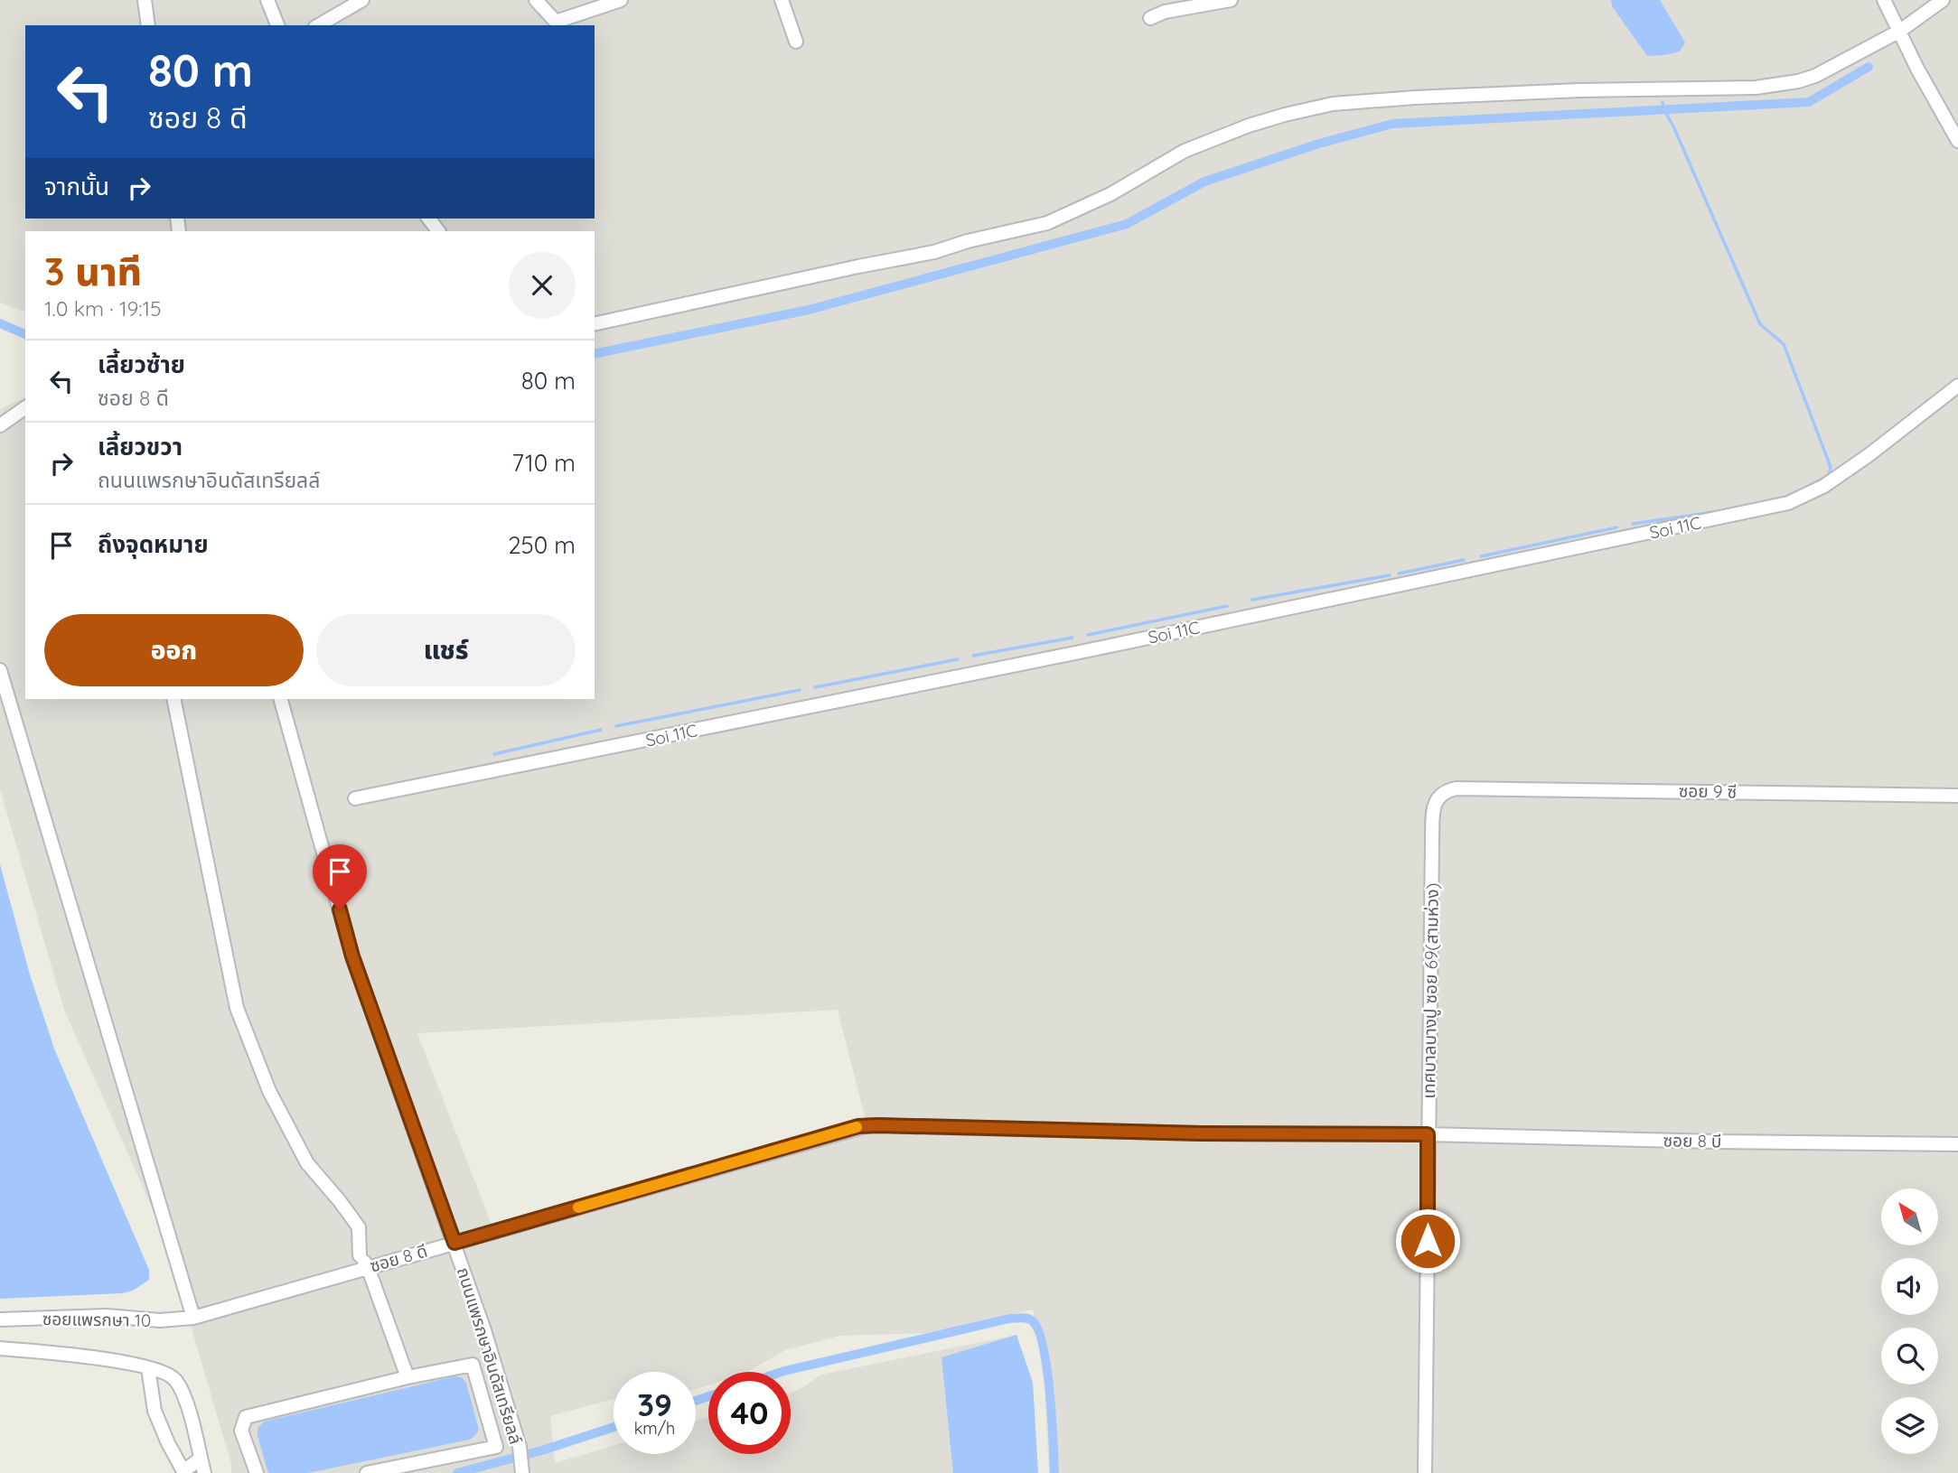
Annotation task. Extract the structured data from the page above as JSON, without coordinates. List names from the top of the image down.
{
  "streets": {
    "street": [
      "Soi 11C",
      "ซอย 9 ซี",
      "เทศบาลบางปู ซอย 69(สามห่วง)",
      "ซอย 8 บี",
      "ซอย 8 ดี",
      "ซอยแพรกษา 10",
      "ถนนแพรกษาอินดัสเทรียลล์"
    ]
  },
  "crossings": [
    ["ซอย 9 ซี", "เทศบาลบางปู ซอย 69(สามห่วง)"],
    ["เทศบาลบางปู ซอย 69(สามห่วง)", "ซอย 8 บี"],
    ["เทศบาลบางปู ซอย 69(สามห่วง)", "ซอย 8 ดี"],
    ["ซอย 8 บี", "ซอย 8 ดี"],
    ["ซอย 8 ดี", "ซอยแพรกษา 10"],
    ["ซอย 8 ดี", "ถนนแพรกษาอินดัสเทรียลล์"]
  ],
  "north": "top left",
  "page": {
    "turn": ["80 m", "ซอย 8 ดี"],
    "then": "จากนั้น",
    "heading": ["3 นาที", "1.0 km · 19:15"],
    "list": [
      {
        "name": "เลี้ยวซ้าย",
        "note": "ซอย 8 ดี",
        "value": "80 m"
      },
      {
        "name": "เลี้ยวขวา",
        "note": "ถนนแพรกษาอินดัสเทรียลล์",
        "value": "710 m"
      },
      {
        "name": "ถึงจุดหมาย",
        "value": "250 m"
      }
    ],
    "buttons": ["ออก", "แชร์"],
    "speed": "39 km/h",
    "limit": "40"
  }
}
